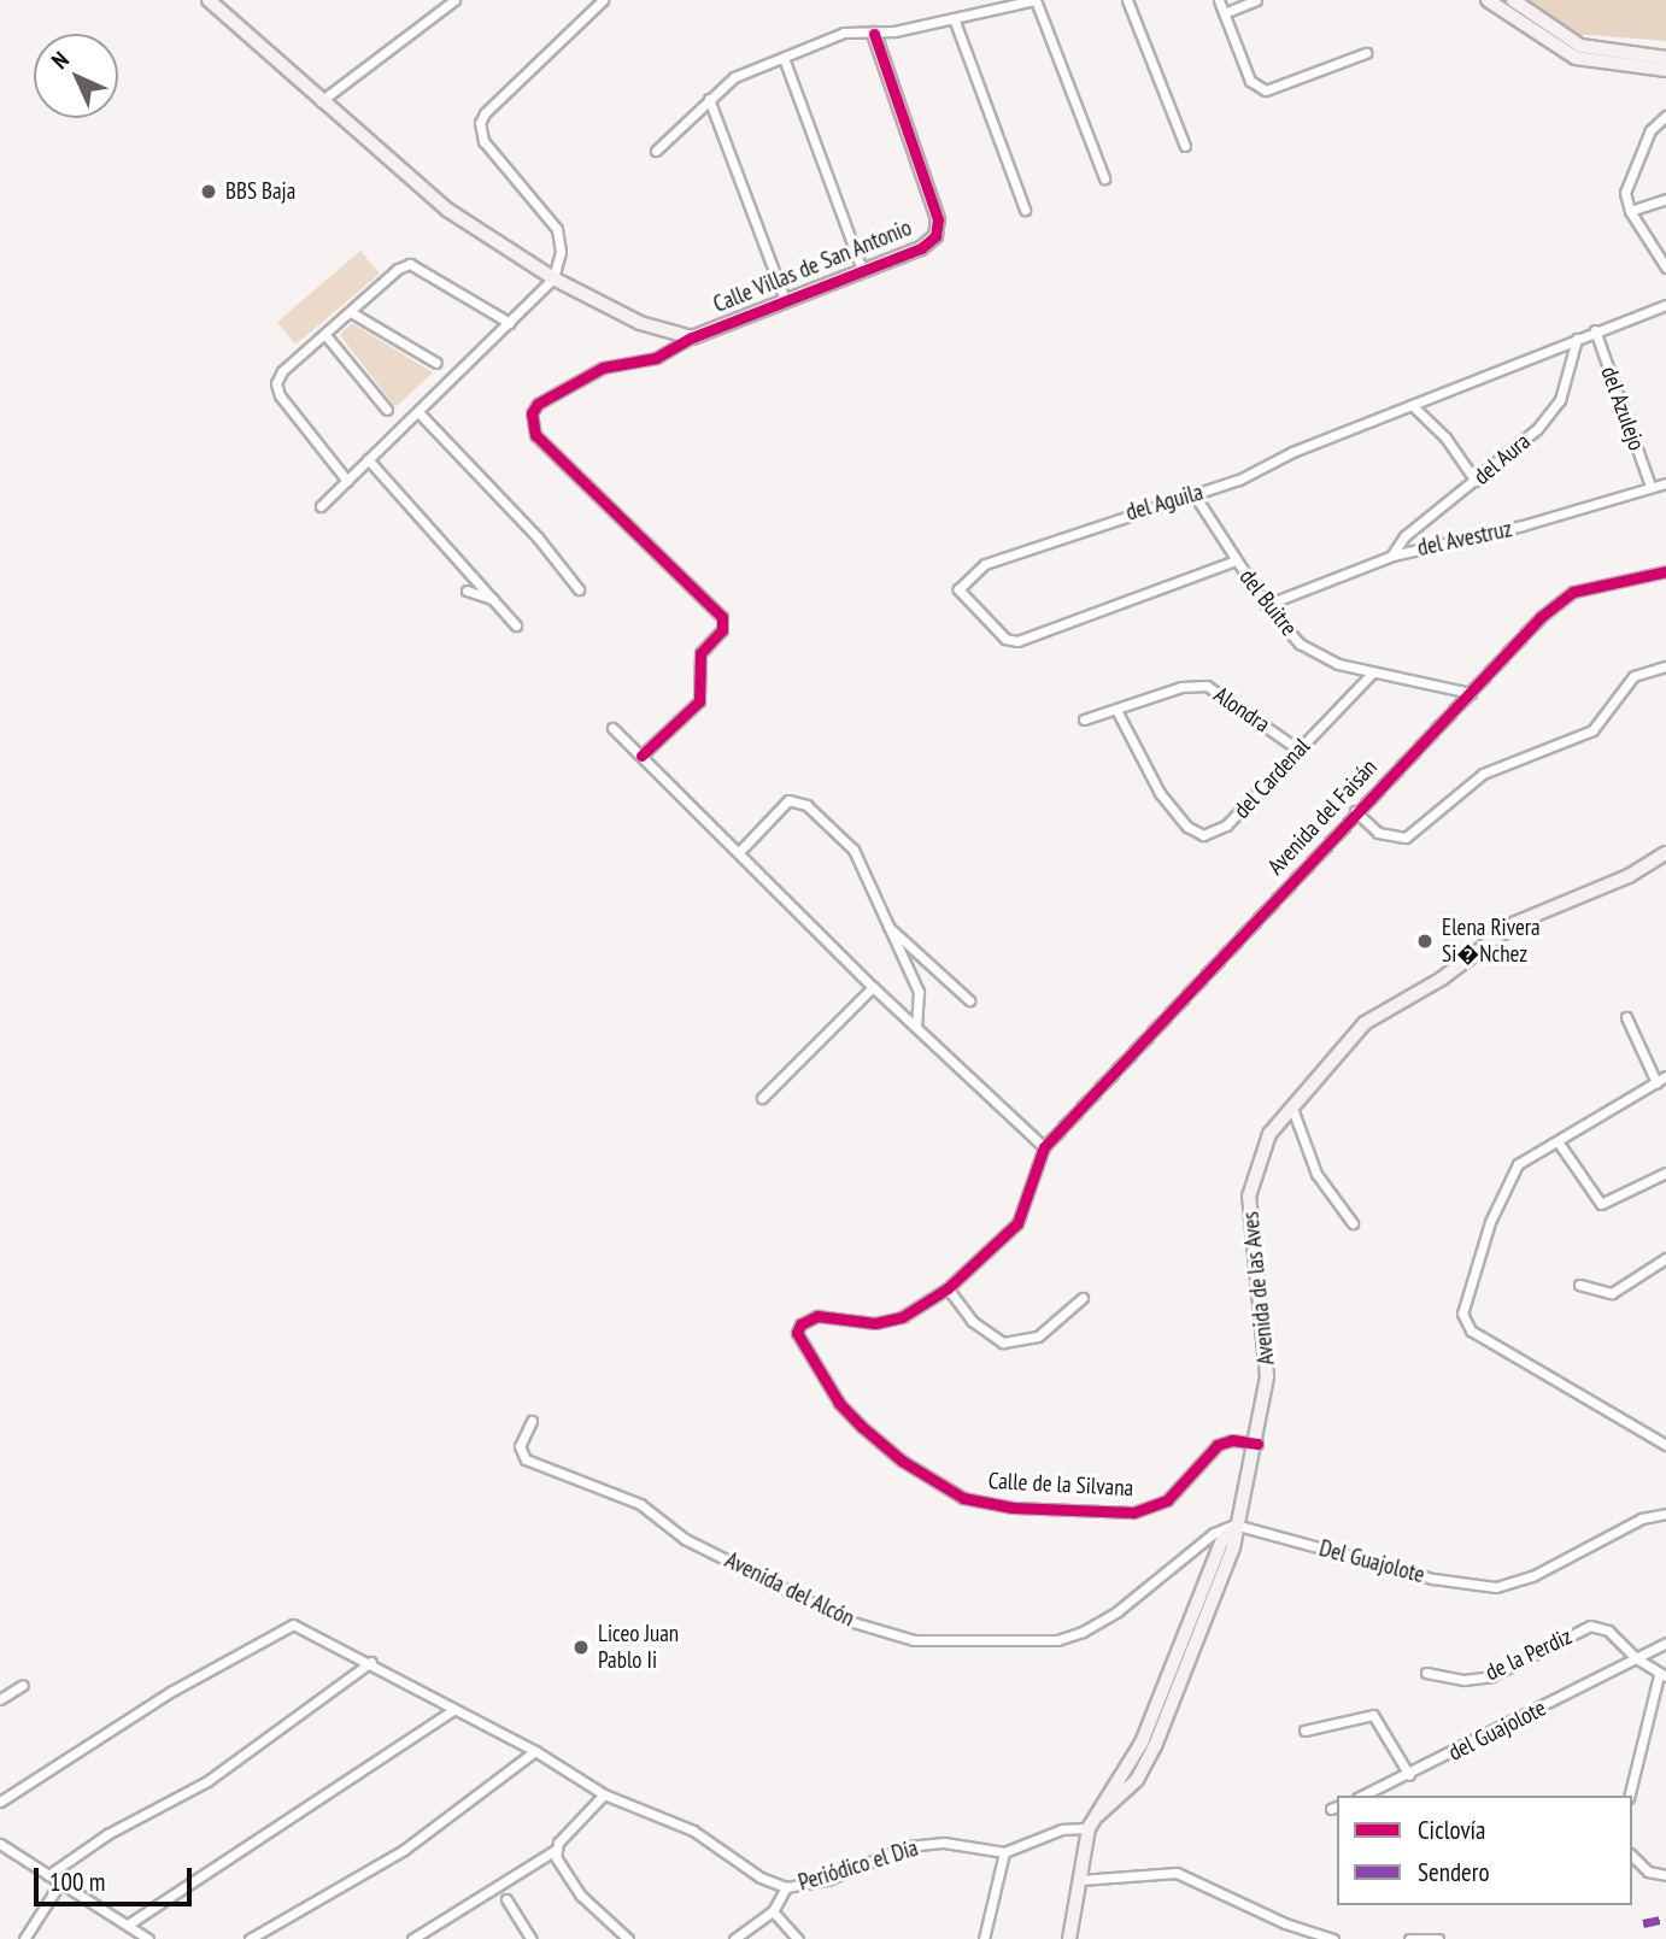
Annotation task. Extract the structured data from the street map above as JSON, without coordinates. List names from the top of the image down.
{
  "streets": {
    "street": [
      "Calle Villas de San Antonio",
      "del Azulejo",
      "del Aura",
      "del Aguila",
      "del Avestruz",
      "del Buitre",
      "Alondra",
      "del Cardenal",
      "Avenida del Faisán",
      "Avenida de las Aves",
      "Calle de la Silvana",
      "Del Guajolote",
      "Avenida del Alcón",
      "de la Perdiz",
      "del Guajolote",
      "Periódico el Día"
    ]
  },
  "crossings": [
    ["del Azulejo", "del Aguila"],
    ["del Azulejo", "del Avestruz"],
    ["del Aura", "del Aguila"],
    ["del Aura", "del Avestruz"],
    ["del Aguila", "del Buitre"],
    ["del Avestruz", "del Buitre"],
    ["del Buitre", "del Cardenal"],
    ["del Buitre", "Avenida del Faisán"],
    ["Alondra", "del Cardenal"],
    ["Avenida del Faisán", "Calle de la Silvana"],
    ["Avenida de las Aves", "Calle de la Silvana"],
    ["Avenida de las Aves", "Del Guajolote"],
    ["Avenida de las Aves", "Avenida del Alcón"],
    ["Del Guajolote", "Avenida del Alcón"],
    ["de la Perdiz", "del Guajolote"]
  ],
  "places": ["BBS Baja", "Elena Rivera Si�Nchez", "Liceo Juan Pablo Ii"],
  "legend": ["Ciclovía", "Sendero"],
  "scale_bar": "100 m",
  "north": "top left"
}
